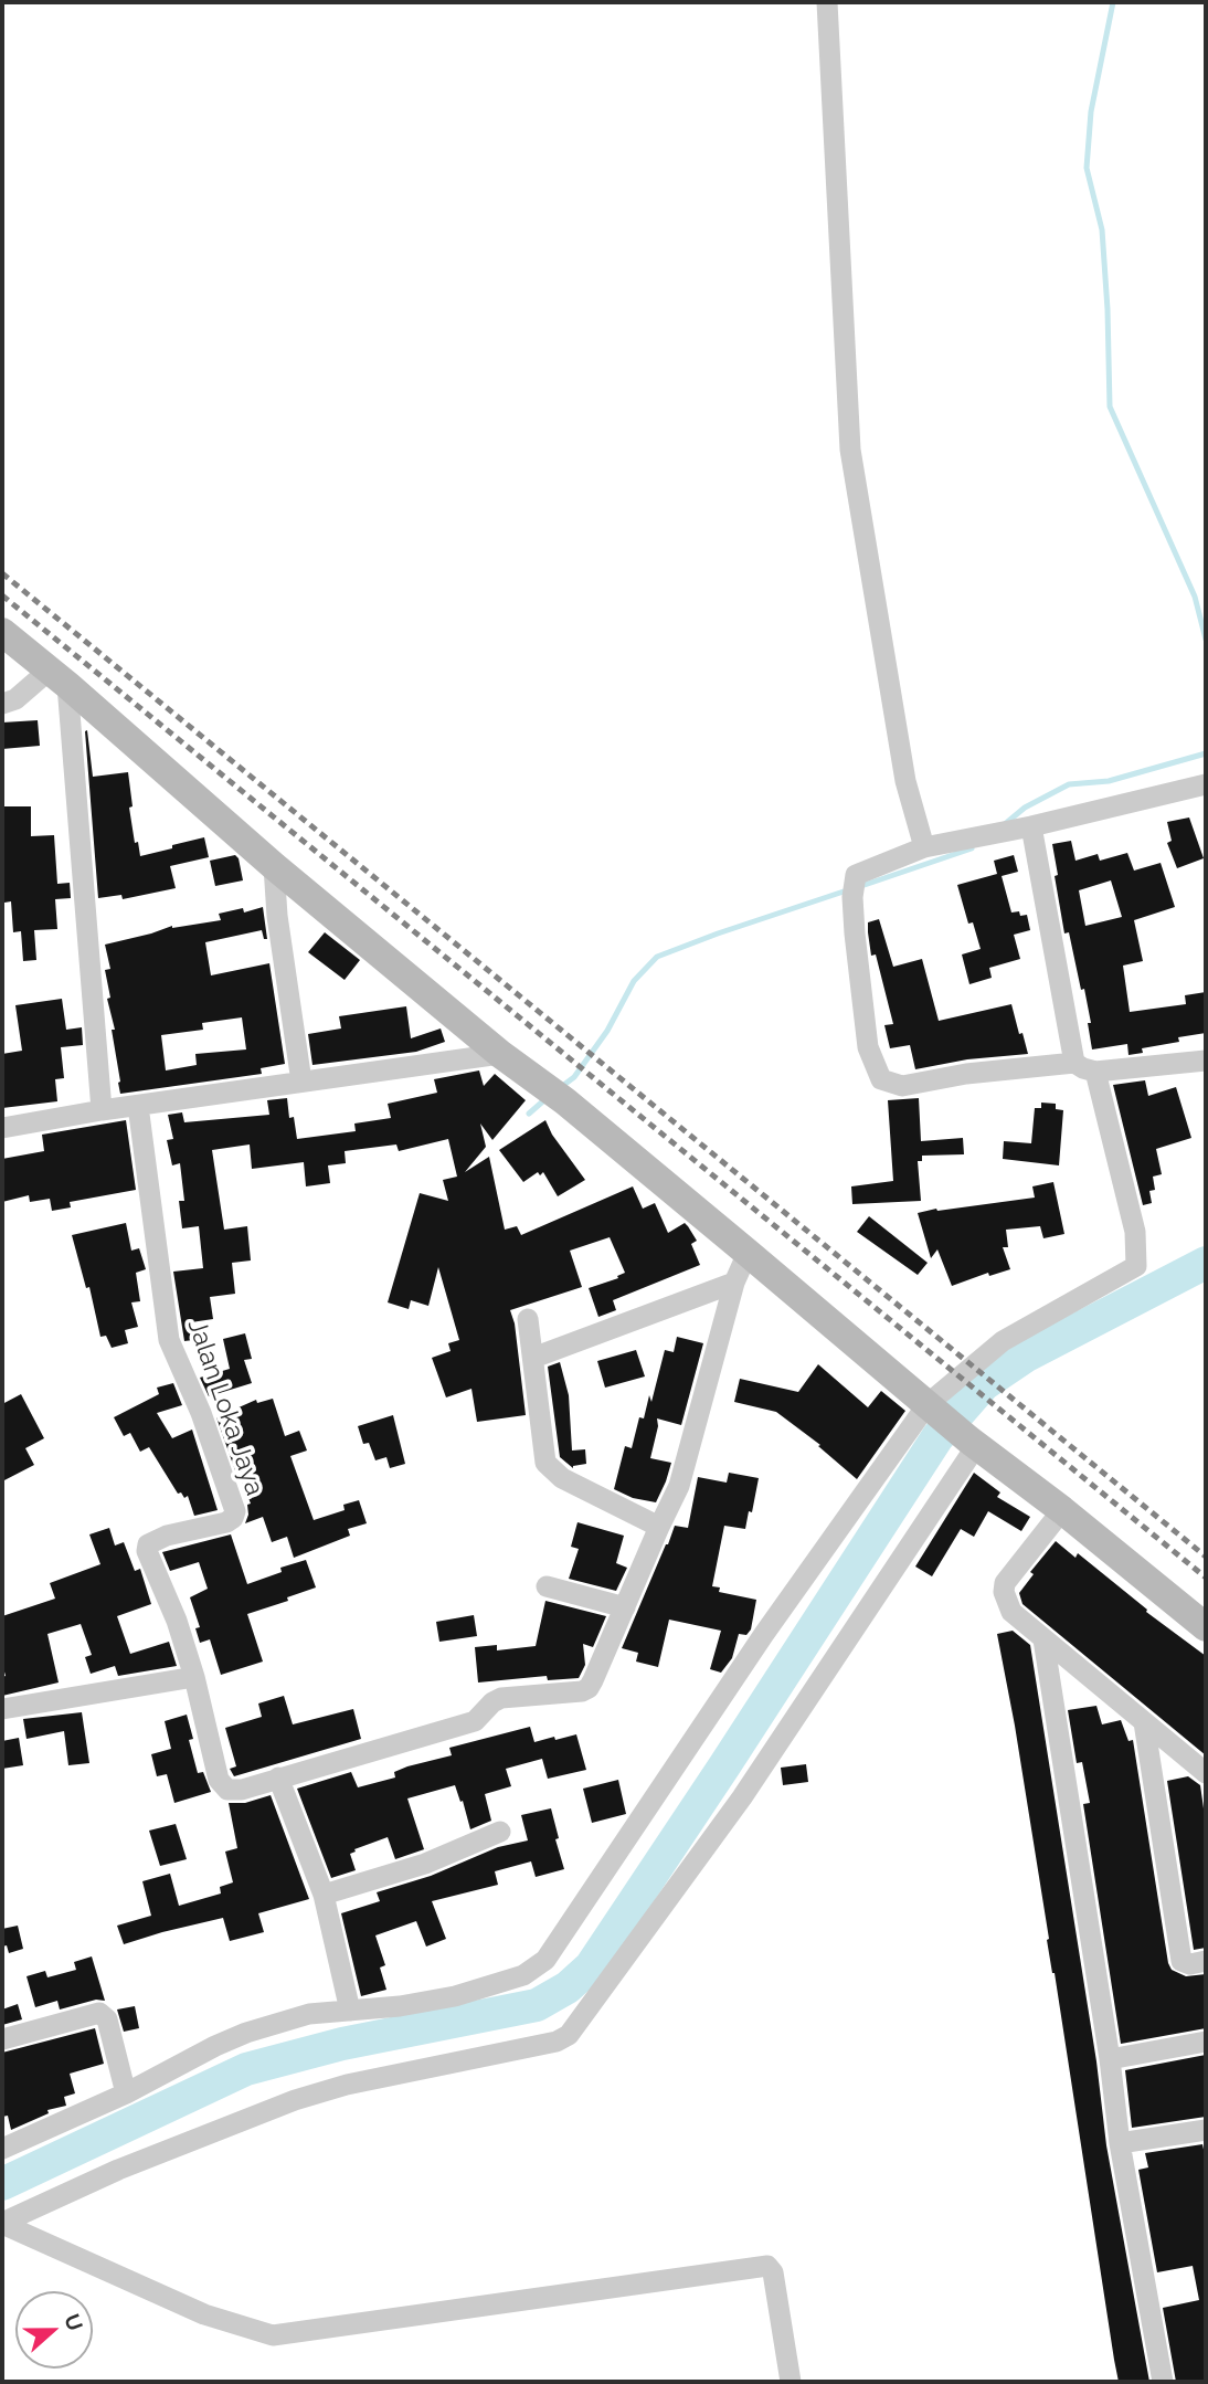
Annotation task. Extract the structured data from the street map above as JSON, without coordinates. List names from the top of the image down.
{
  "streets": {
    "street": ["Jalan Loka Jaya"]
  },
  "north": "right"
}
